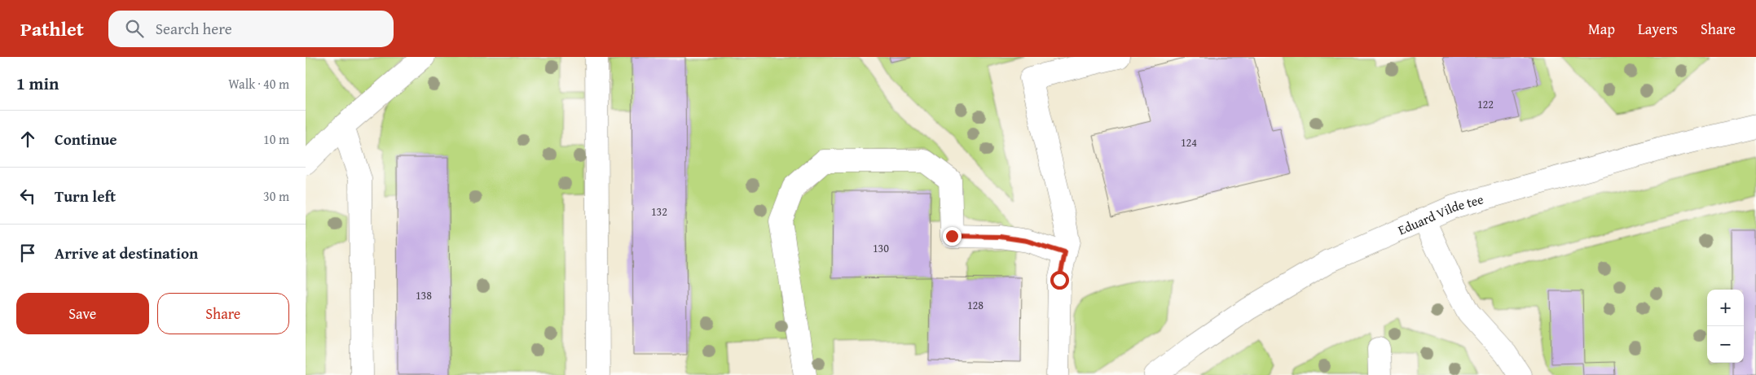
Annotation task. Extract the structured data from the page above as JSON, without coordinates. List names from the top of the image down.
{
  "streets": {
    "street": ["Eduard Vilde tee"]
  },
  "house_numbers": [
    "122",
    "124",
    "132",
    "130",
    "138",
    "128"
  ],
  "page": {
    "header": "Pathlet",
    "search": "Search here",
    "nav": ["Map", "Layers", "Share"],
    "heading": ["1 min", "Walk · 40 m"],
    "list": [
      ["Continue", "10 m"],
      ["Turn left", "30 m"],
      "Arrive at destination"
    ],
    "buttons": ["Save", "Share"],
    "map_buttons": ["+", "−"]
  }
}
